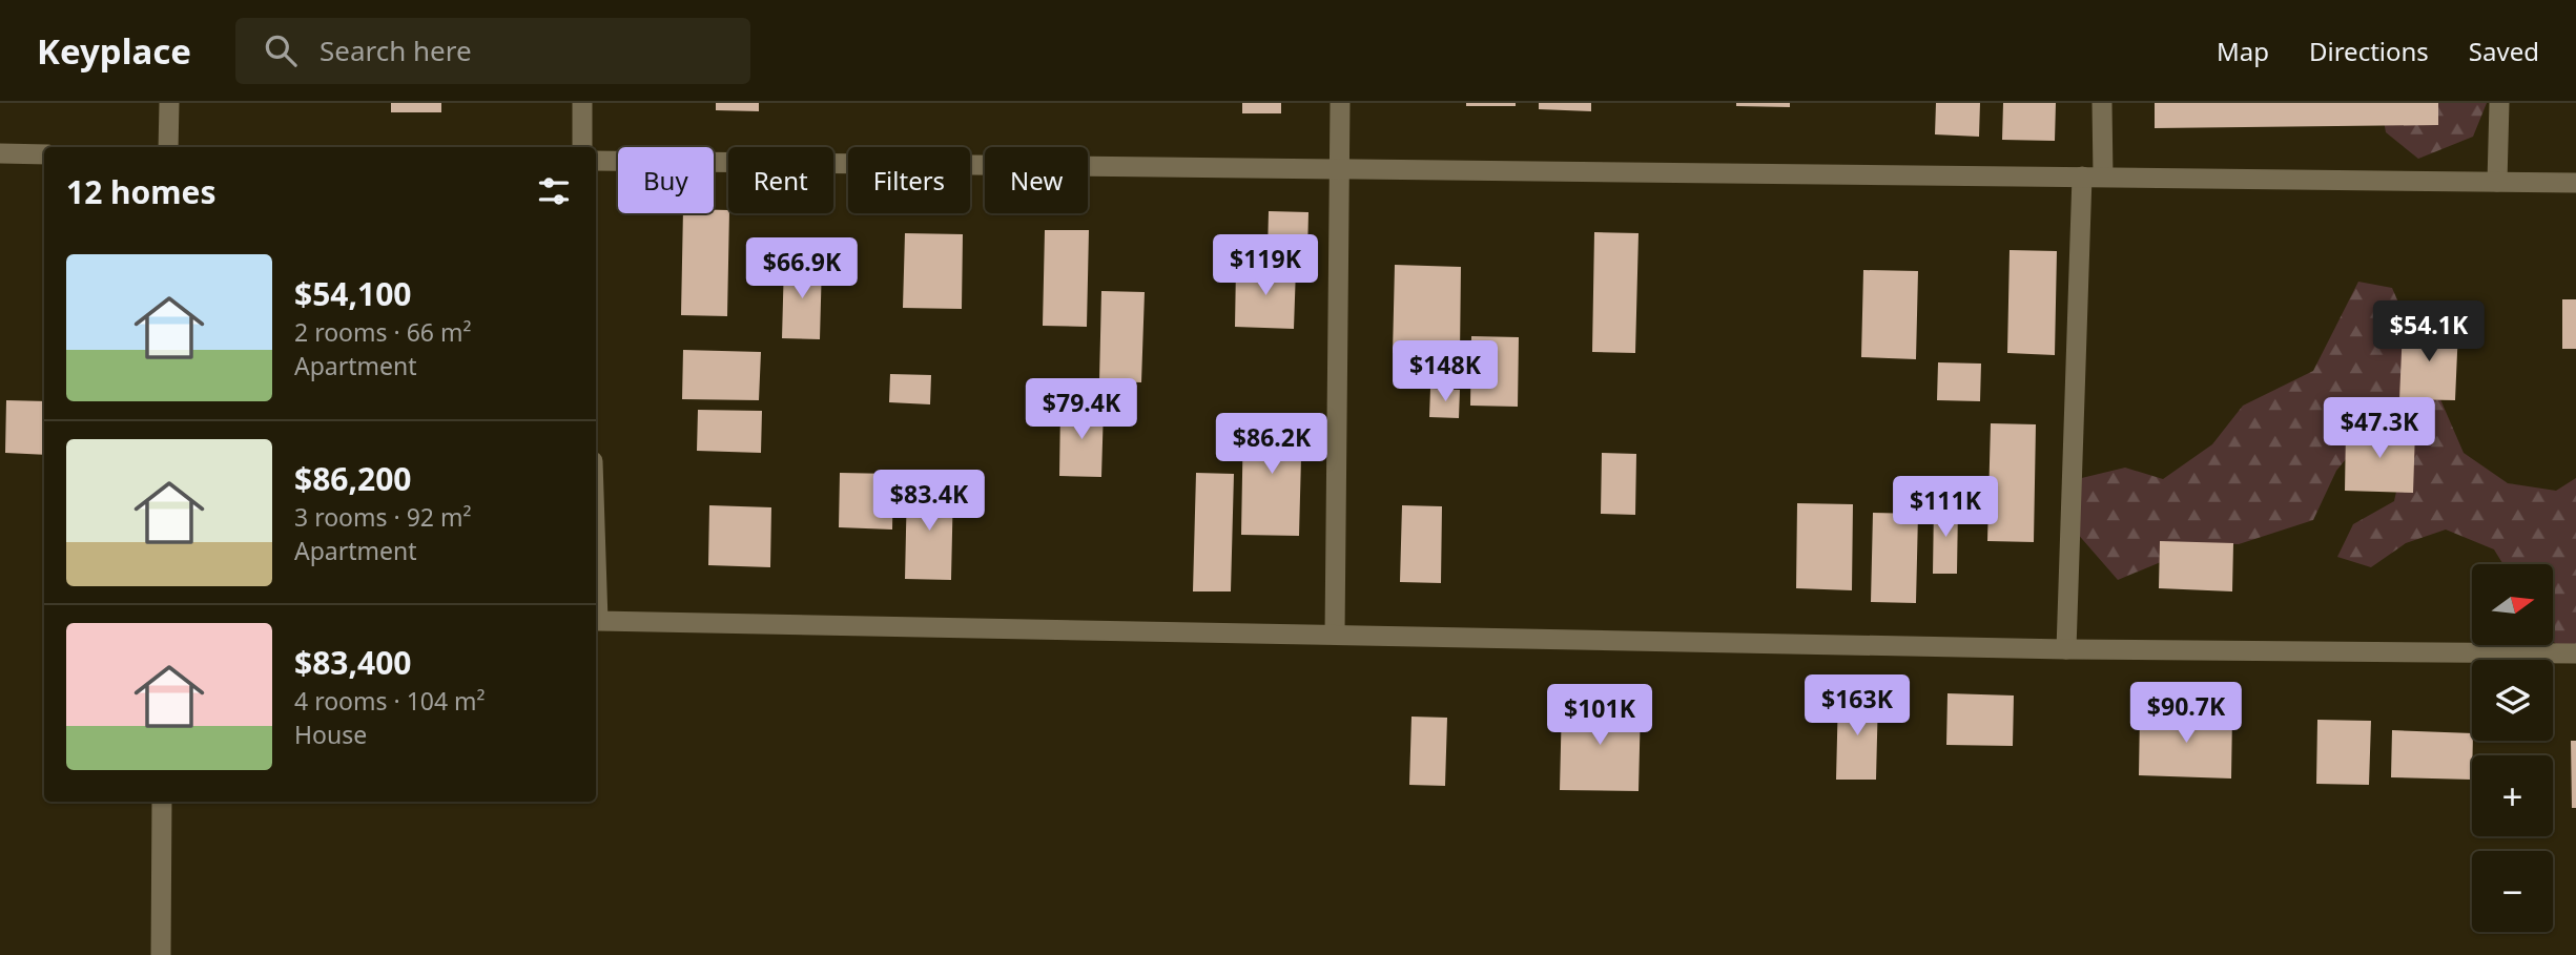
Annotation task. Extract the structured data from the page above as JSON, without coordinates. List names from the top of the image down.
{
  "north": "right",
  "page": {
    "header": "Keyplace",
    "search": "Search here",
    "nav": ["Map", "Directions", "Saved"],
    "chip": [
      "Buy",
      "Rent",
      "Filters",
      "New"
    ],
    "heading": "12 homes",
    "price": [
      "$119K",
      "$66.9K",
      "$54.1K",
      "$148K",
      "$79.4K",
      "$47.3K",
      "$86.2K",
      "$83.4K",
      "$111K",
      "$163K",
      "$90.7K",
      "$101K"
    ],
    "list": [
      {
        "name": "$54,100",
        "note": "2 rooms · 66 m² · Apartment"
      },
      {
        "name": "$86,200",
        "note": "3 rooms · 92 m² · Apartment"
      },
      {
        "name": "$83,400",
        "note": "4 rooms · 104 m² · House"
      }
    ],
    "map_buttons": ["+", "−"]
  }
}
